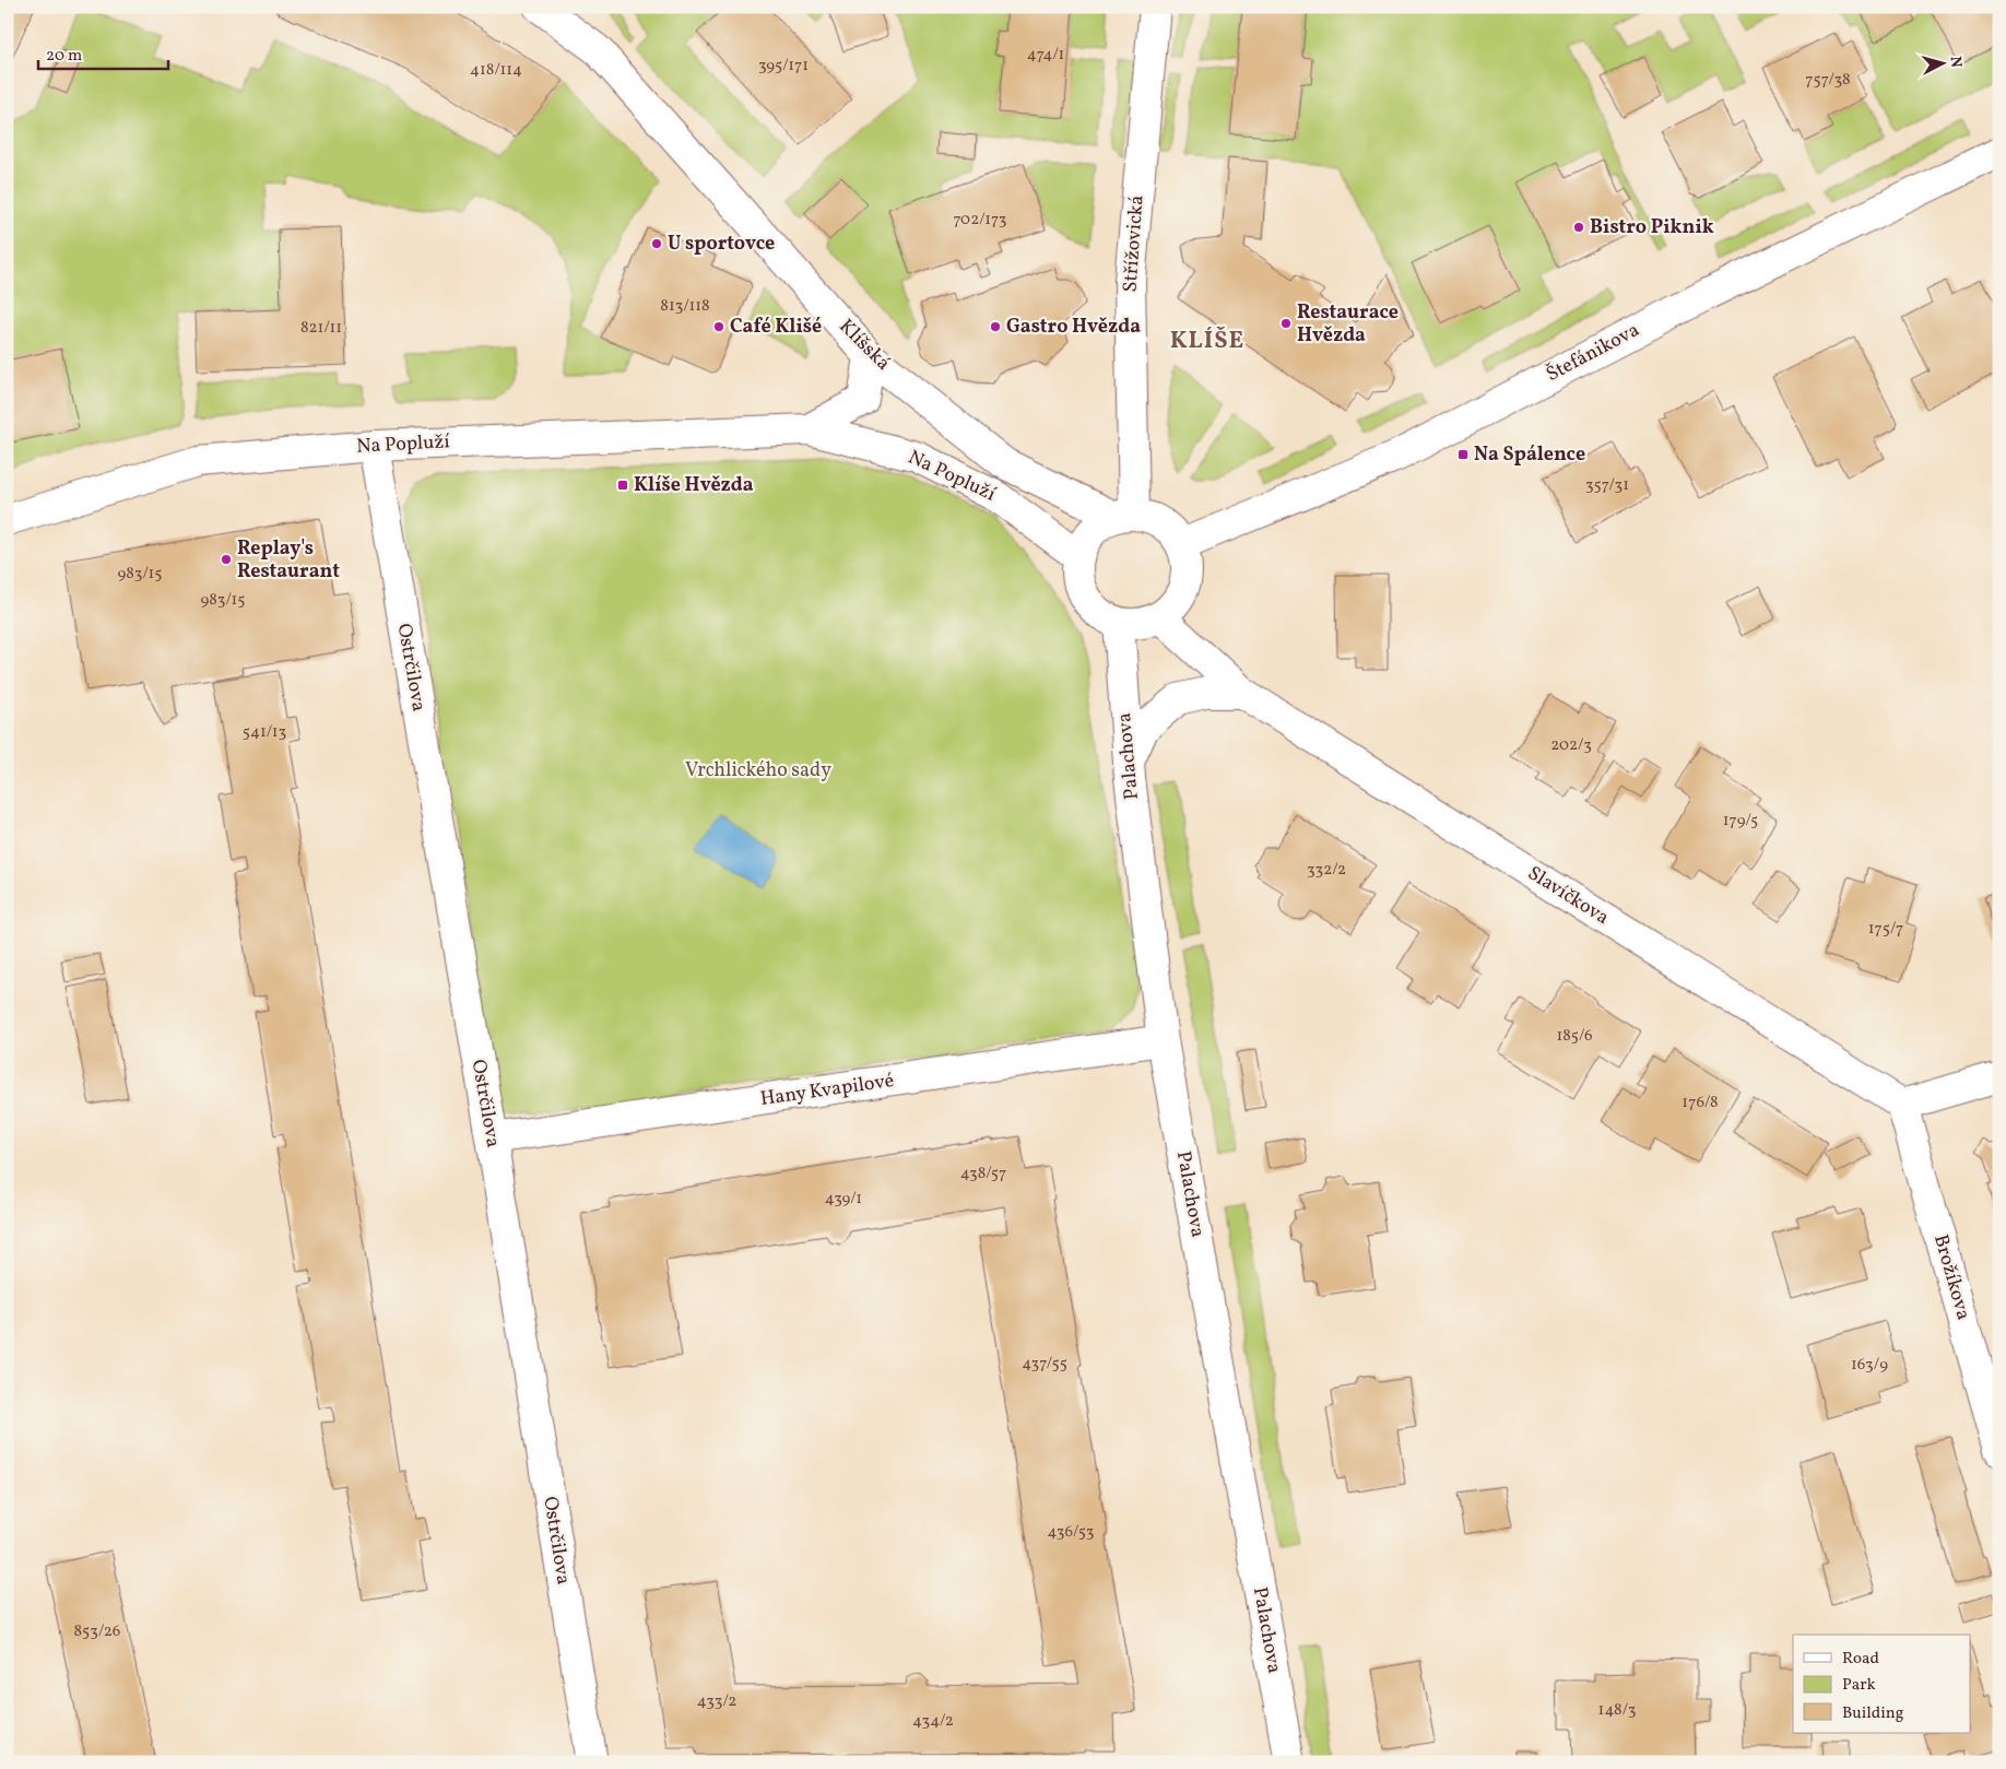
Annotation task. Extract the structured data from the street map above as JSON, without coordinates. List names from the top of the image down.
{
  "streets": {
    "street": [
      "Střížovická",
      "Klíšská",
      "Štefánikova",
      "Na Popluží",
      "Ostrčilova",
      "Palachova",
      "Slavíčkova",
      "Hany Kvapilové",
      "Brožíkova"
    ]
  },
  "crossings": [
    ["Střížovická", "Klíšská"],
    ["Střížovická", "Štefánikova"],
    ["Střížovická", "Na Popluží"],
    ["Střížovická", "Palachova"],
    ["Střížovická", "Slavíčkova"],
    ["Klíšská", "Štefánikova"],
    ["Klíšská", "Na Popluží"],
    ["Klíšská", "Palachova"],
    ["Klíšská", "Slavíčkova"],
    ["Štefánikova", "Na Popluží"],
    ["Štefánikova", "Palachova"],
    ["Štefánikova", "Slavíčkova"],
    ["Na Popluží", "Ostrčilova"],
    ["Na Popluží", "Palachova"],
    ["Na Popluží", "Slavíčkova"],
    ["Ostrčilova", "Hany Kvapilové"],
    ["Palachova", "Slavíčkova"],
    ["Palachova", "Hany Kvapilové"],
    ["Slavíčkova", "Brožíkova"]
  ],
  "districts": ["KLÍŠE"],
  "parks": ["Vrchlického sady"],
  "places": {
    "other": [
      "Bistro Piknik",
      "U sportovce",
      "Restaurace Hvězda",
      "Café Klišé",
      "Gastro Hvězda",
      "Replay's Restaurant"
    ],
    "transit": ["Na Spálence", "Klíše Hvězda"]
  },
  "house_numbers": [
    "474/1",
    "395/171",
    "418/114",
    "757/38",
    "702/173",
    "813/118",
    "821/11",
    "357/31",
    "983/15",
    "983/15",
    "541/13",
    "202/3",
    "179/5",
    "332/2",
    "175/7",
    "185/6",
    "176/8",
    "438/57",
    "439/1",
    "437/55",
    "163/9",
    "436/53",
    "853/26",
    "433/2",
    "148/3",
    "434/2"
  ],
  "legend": ["Road", "Park", "Building"],
  "scale_bar": "20 m",
  "north": "right"
}
